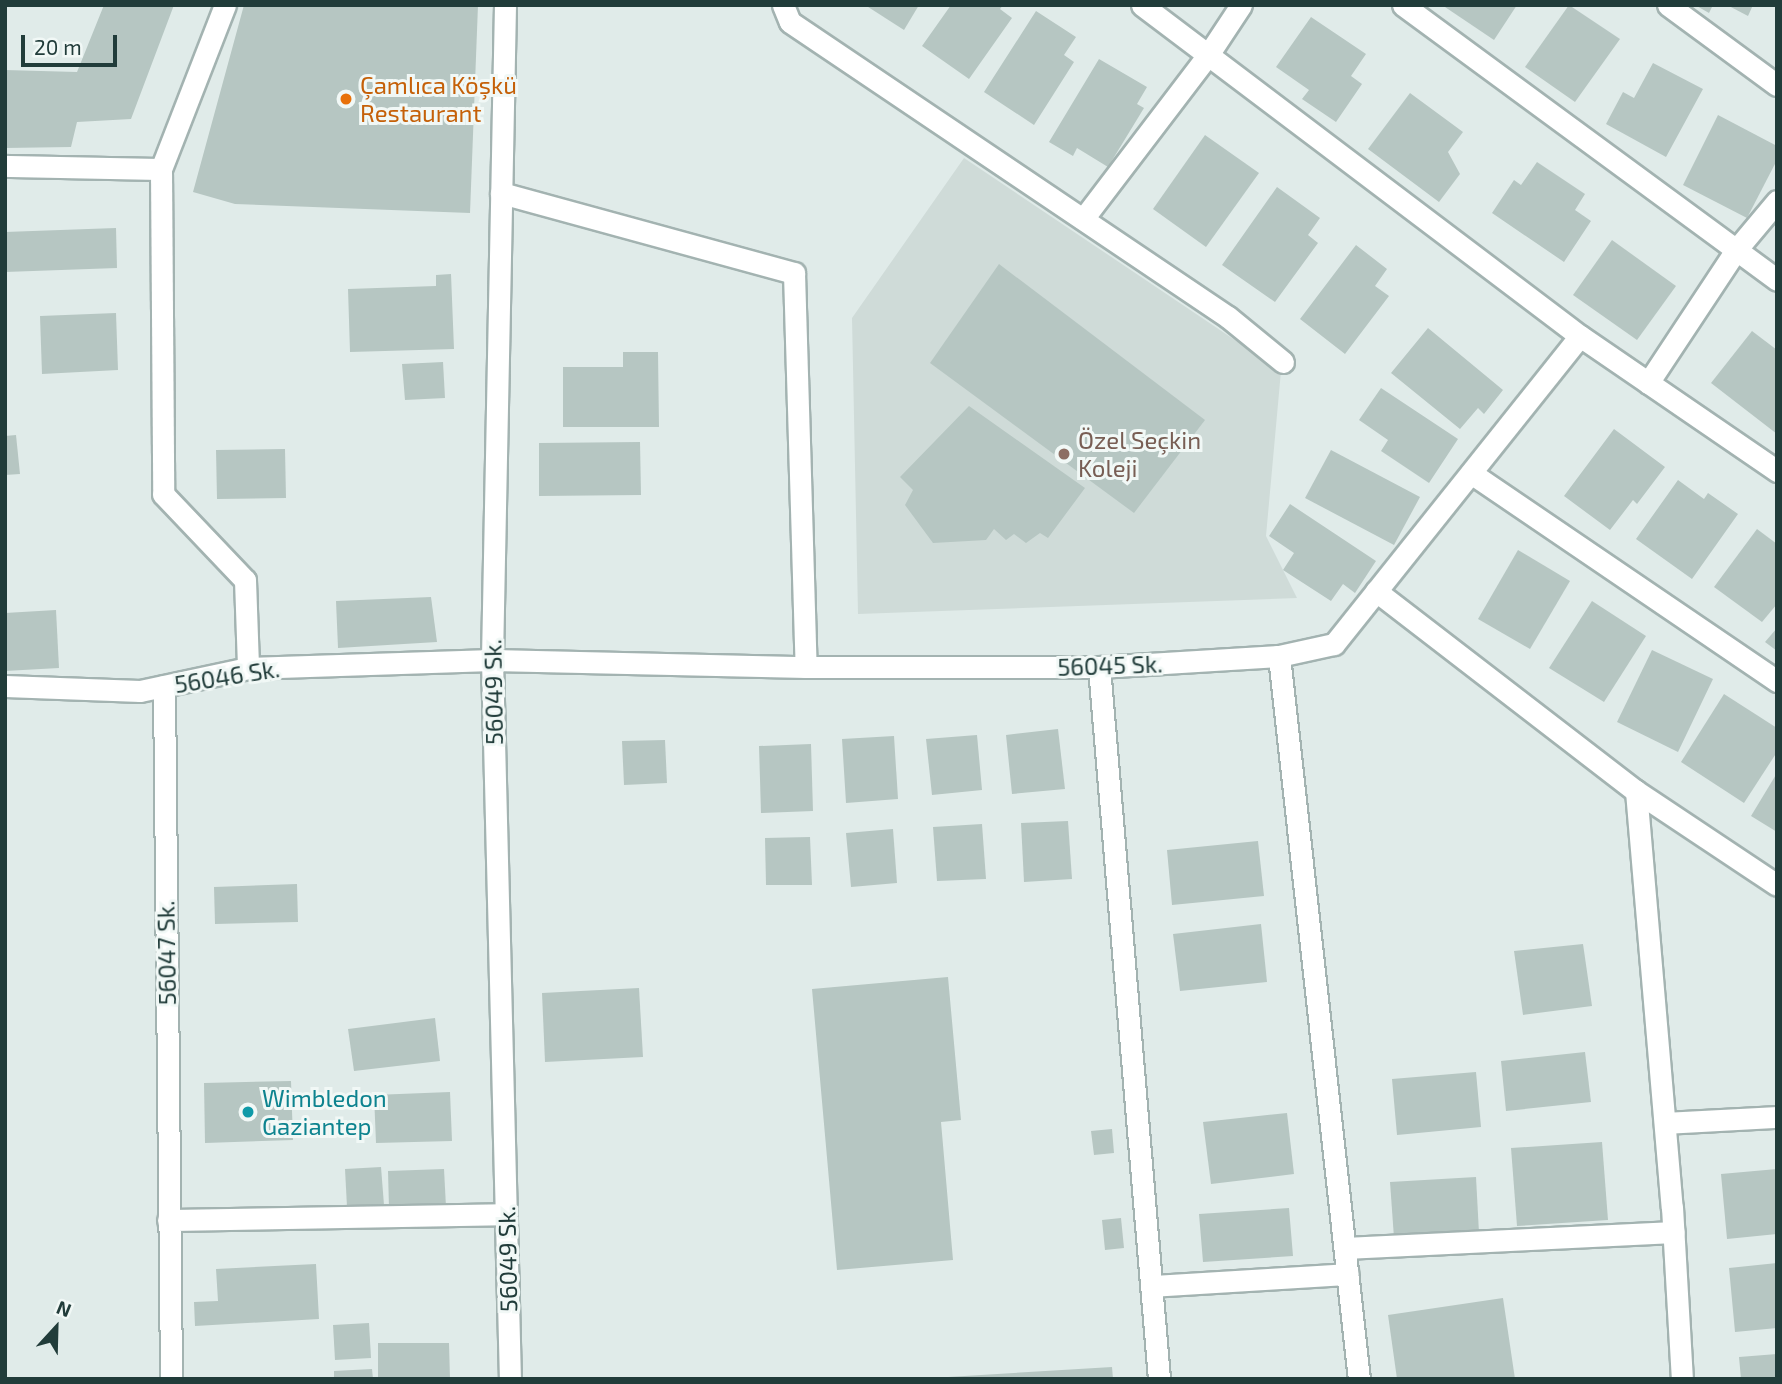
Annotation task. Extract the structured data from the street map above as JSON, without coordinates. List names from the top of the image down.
{
  "streets": {
    "street": [
      "56045 Sk.",
      "56046 Sk.",
      "56049 Sk.",
      "56047 Sk."
    ]
  },
  "crossings": [
    ["56045 Sk.", "56046 Sk."],
    ["56045 Sk.", "56049 Sk."],
    ["56046 Sk.", "56049 Sk."],
    ["56046 Sk.", "56047 Sk."]
  ],
  "places": ["Çamlıca Köşkü Restaurant", "Özel Seçkin Koleji", "Wimbledon Gaziantep"],
  "scale_bar": "20 m",
  "north": "top"
}
